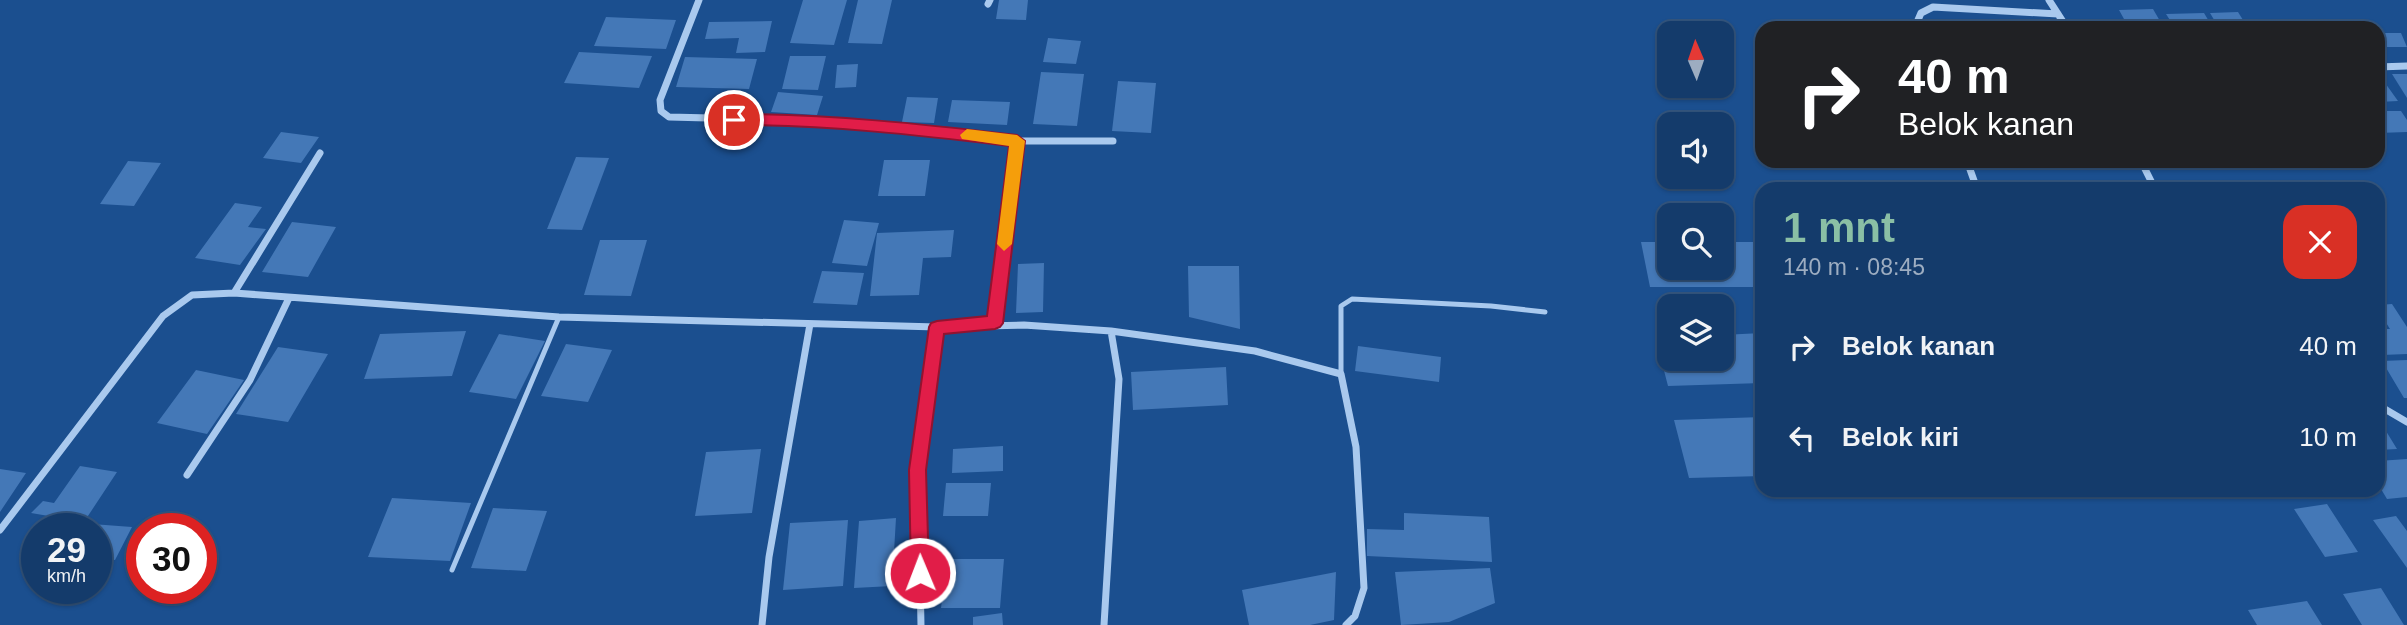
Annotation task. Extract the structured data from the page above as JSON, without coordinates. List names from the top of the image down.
{
  "north": "top",
  "page": {
    "turn": ["40 m", "Belok kanan"],
    "heading": ["1 mnt", "140 m · 08:45"],
    "list": [
      {
        "name": "Belok kanan",
        "value": "40 m"
      },
      {
        "name": "Belok kiri",
        "value": "10 m"
      }
    ],
    "speed": "29 km/h",
    "limit": "30"
  }
}
